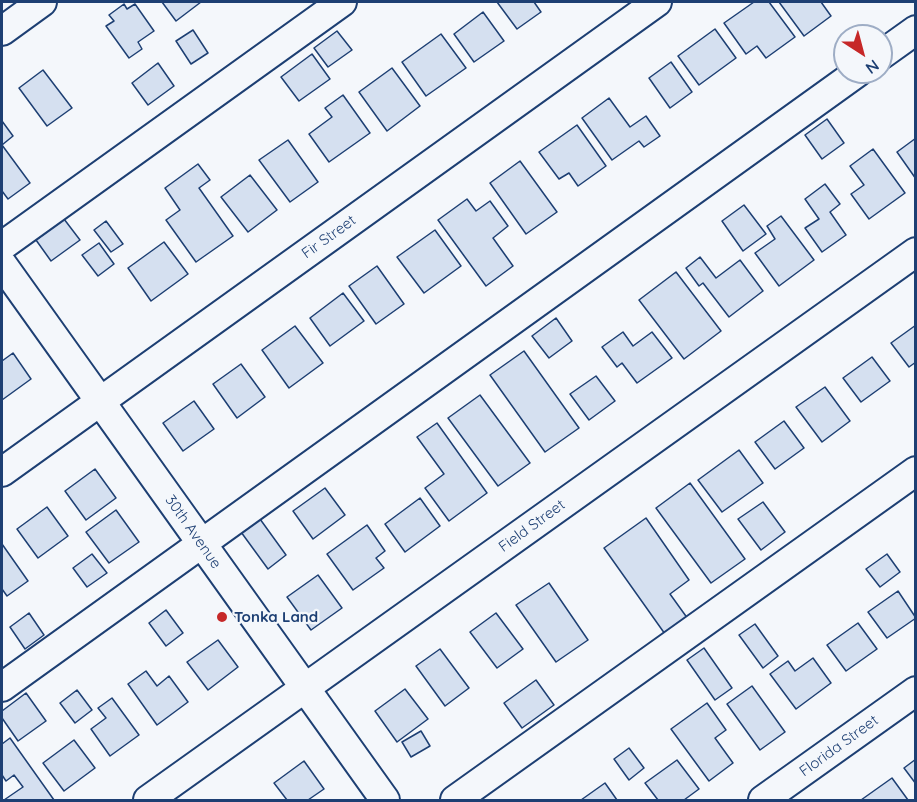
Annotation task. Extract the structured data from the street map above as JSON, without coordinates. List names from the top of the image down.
{
  "streets": {
    "street": [
      "Fir Street",
      "Field Street",
      "30th Avenue",
      "Florida Street"
    ]
  },
  "crossings": [
    ["Fir Street", "30th Avenue"],
    ["Field Street", "30th Avenue"]
  ],
  "places": ["Tonka Land"],
  "north": "bottom right"
}
